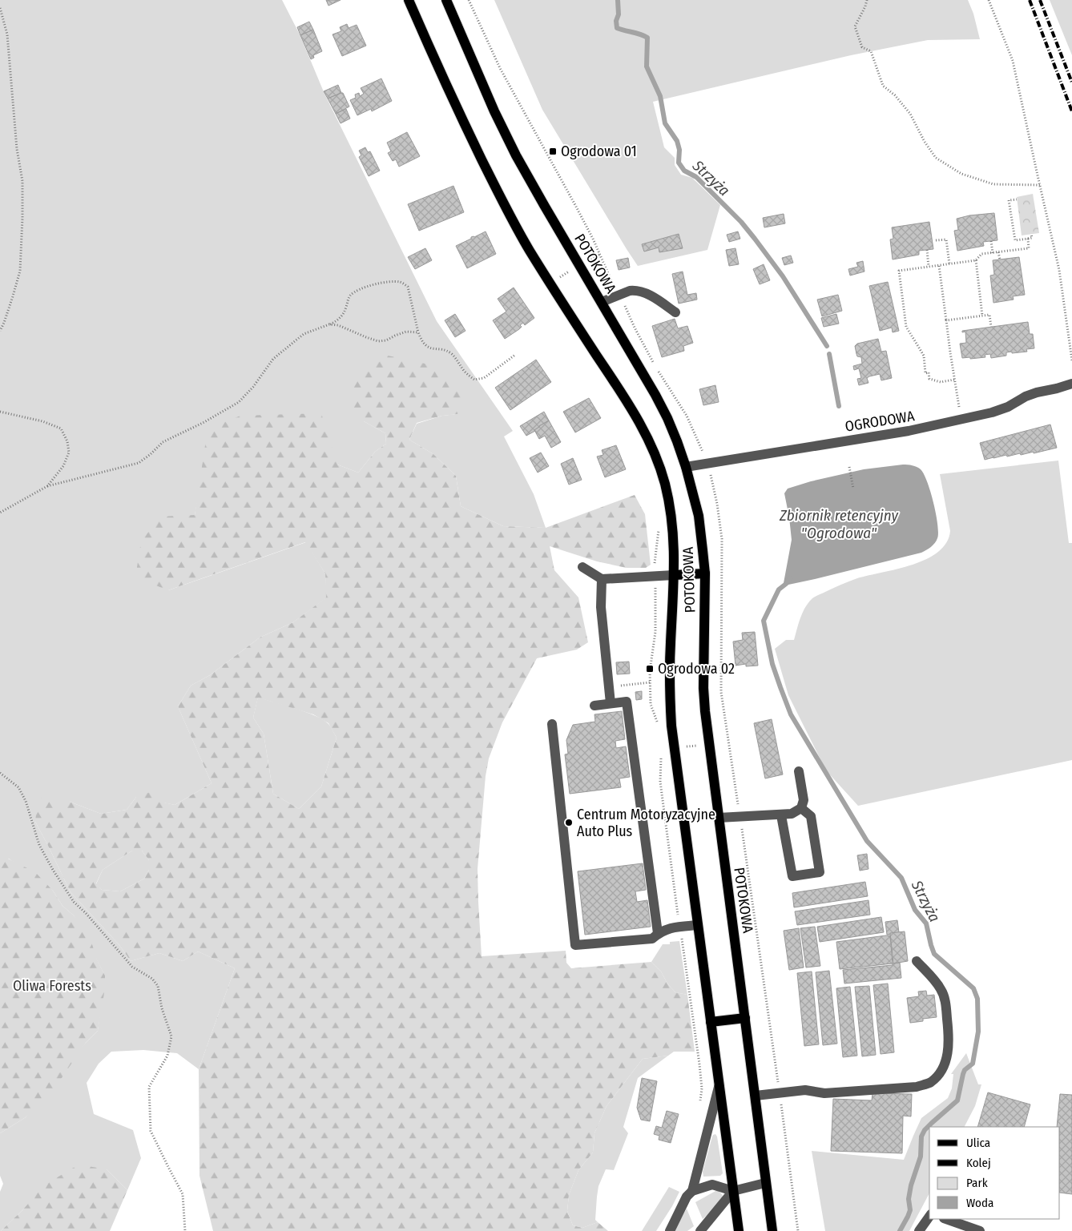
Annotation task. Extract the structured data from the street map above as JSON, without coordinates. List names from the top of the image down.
{
  "streets": {
    "main road": ["POTOKOWA"],
    "street": ["OGRODOWA"]
  },
  "crossings": [
    ["POTOKOWA", "OGRODOWA"]
  ],
  "water": ["Strzyża", "Zbiornik retencyjny \"Ogrodowa\""],
  "parks": ["Oliwa Forests"],
  "places": {
    "transit": ["Ogrodowa 01", "Ogrodowa 02"],
    "other": ["Centrum Motoryzacyjne Auto Plus"]
  },
  "legend": [
    "Ulica",
    "Kolej",
    "Park",
    "Woda"
  ]
}
